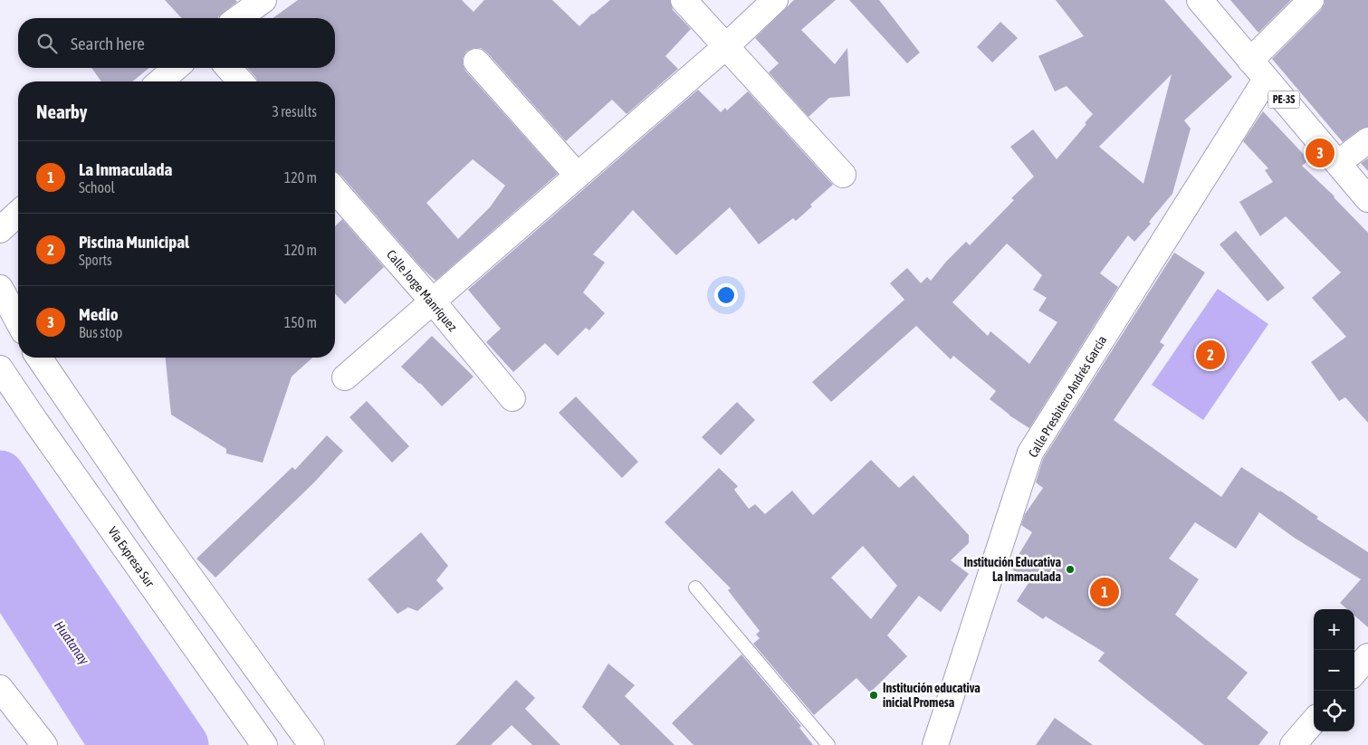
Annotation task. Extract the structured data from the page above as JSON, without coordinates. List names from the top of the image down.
{
  "streets": {
    "main road": [
      "PE-3S",
      "Calle Jorge Manríquez",
      "Calle Presbitero Andrés García",
      "Vía Expresa Sur"
    ]
  },
  "crossings": [
    ["PE-3S", "Calle Presbitero Andrés García"]
  ],
  "water": ["Huatanay"],
  "places": ["Institución Educativa La Inmaculada", "Institución educativa inicial Promesa"],
  "page": {
    "search": "Search here",
    "heading": ["Nearby", "3 results"],
    "pins": ["3", "2", "1"],
    "list": [
      {
        "mark": "1",
        "name": "La Inmaculada",
        "note": "School",
        "value": "120 m"
      },
      {
        "mark": "2",
        "name": "Piscina Municipal",
        "note": "Sports",
        "value": "120 m"
      },
      {
        "mark": "3",
        "name": "Medio",
        "note": "Bus stop",
        "value": "150 m"
      }
    ],
    "map_buttons": ["+", "−"]
  }
}
